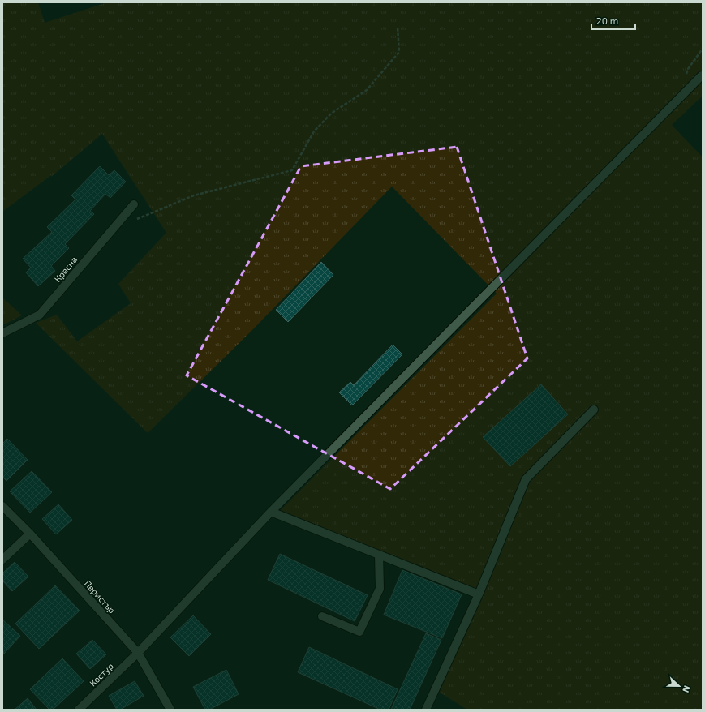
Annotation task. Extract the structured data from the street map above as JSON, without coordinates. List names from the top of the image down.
{
  "streets": {
    "street": ["Кресна", "Перистър", "Костур"]
  },
  "crossings": [
    ["Перистър", "Костур"]
  ],
  "scale_bar": "20 m",
  "north": "right"
}
